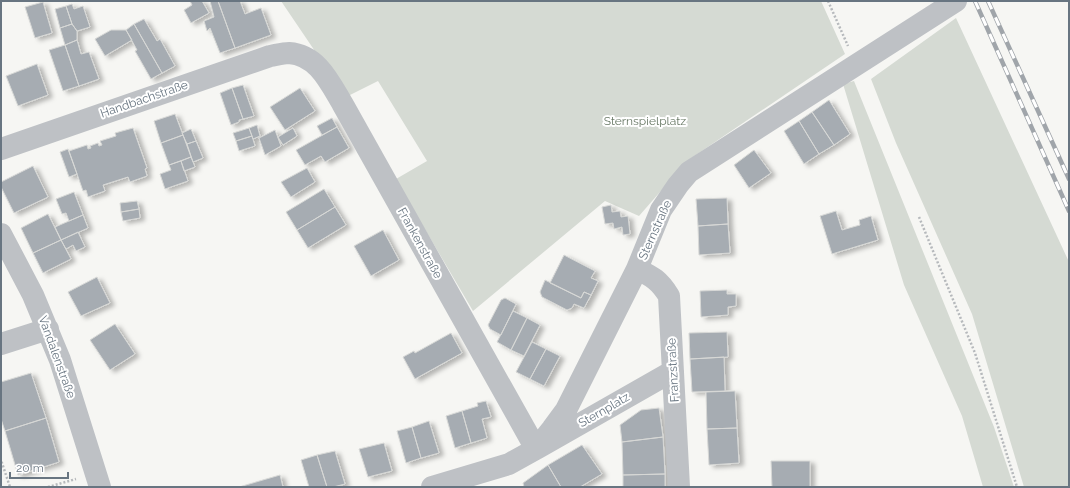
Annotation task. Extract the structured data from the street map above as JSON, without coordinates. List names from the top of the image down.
{
  "streets": {
    "street": [
      "Handbachstraße",
      "Sternstraße",
      "Frankenstraße",
      "Vandalenstraße",
      "Franzstraße",
      "Sternplatz"
    ]
  },
  "crossings": [
    ["Handbachstraße", "Frankenstraße"],
    ["Sternstraße", "Frankenstraße"],
    ["Sternstraße", "Franzstraße"],
    ["Sternstraße", "Sternplatz"],
    ["Frankenstraße", "Sternplatz"],
    ["Franzstraße", "Sternplatz"]
  ],
  "parks": ["Sternspielplatz"],
  "scale_bar": "20 m"
}
